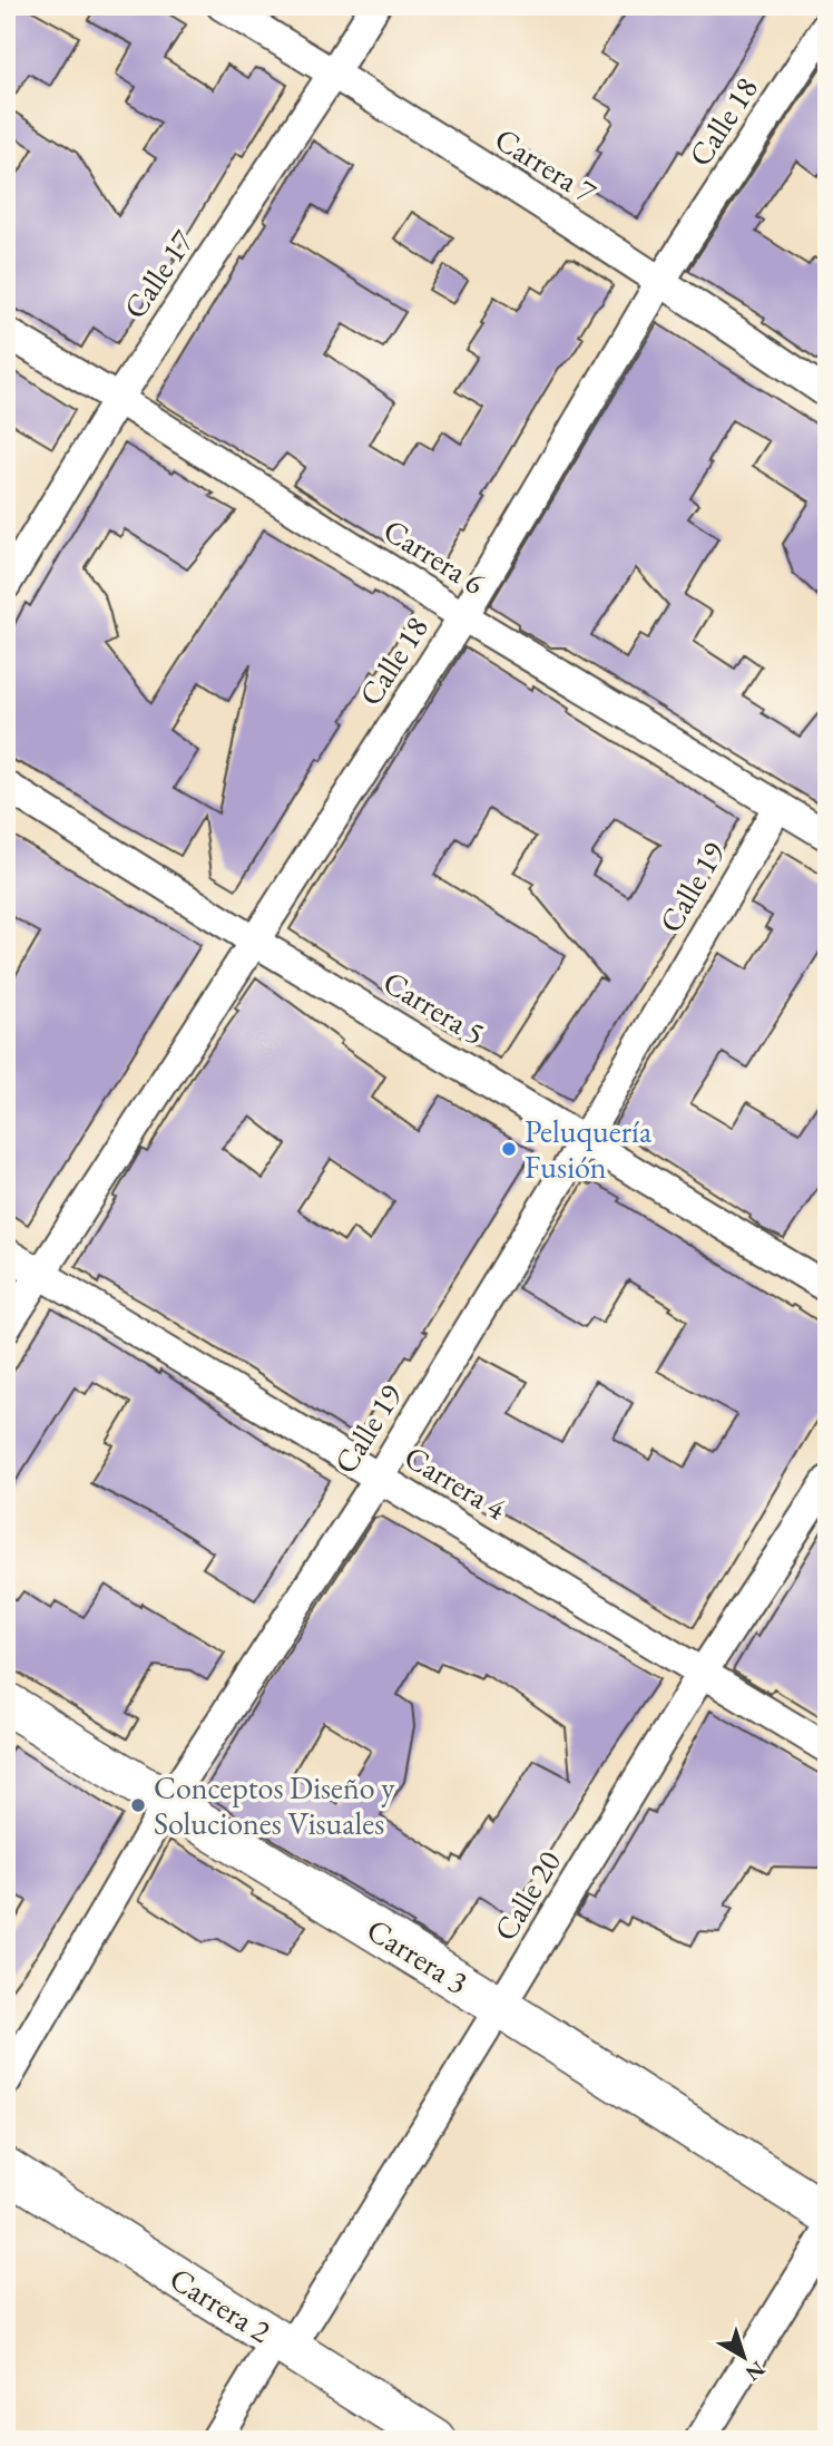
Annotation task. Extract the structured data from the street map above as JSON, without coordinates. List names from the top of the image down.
{
  "streets": {
    "main road": ["Carrera 3", "Carrera 2"],
    "street": [
      "Calle 18",
      "Carrera 7",
      "Calle 17",
      "Carrera 6",
      "Calle 19",
      "Carrera 5",
      "Carrera 4",
      "Calle 20"
    ]
  },
  "crossings": [
    ["Calle 18", "Carrera 7"],
    ["Calle 18", "Carrera 6"],
    ["Calle 18", "Carrera 5"],
    ["Calle 18", "Carrera 4"],
    ["Carrera 7", "Calle 17"],
    ["Calle 17", "Carrera 6"],
    ["Carrera 6", "Calle 19"],
    ["Calle 19", "Carrera 5"],
    ["Calle 19", "Carrera 4"],
    ["Calle 19", "Carrera 3"],
    ["Carrera 4", "Calle 20"],
    ["Calle 20", "Carrera 3"],
    ["Calle 20", "Carrera 2"]
  ],
  "places": ["Peluquería Fusión", "Conceptos Diseño y Soluciones Visuales"],
  "north": "bottom right"
}
